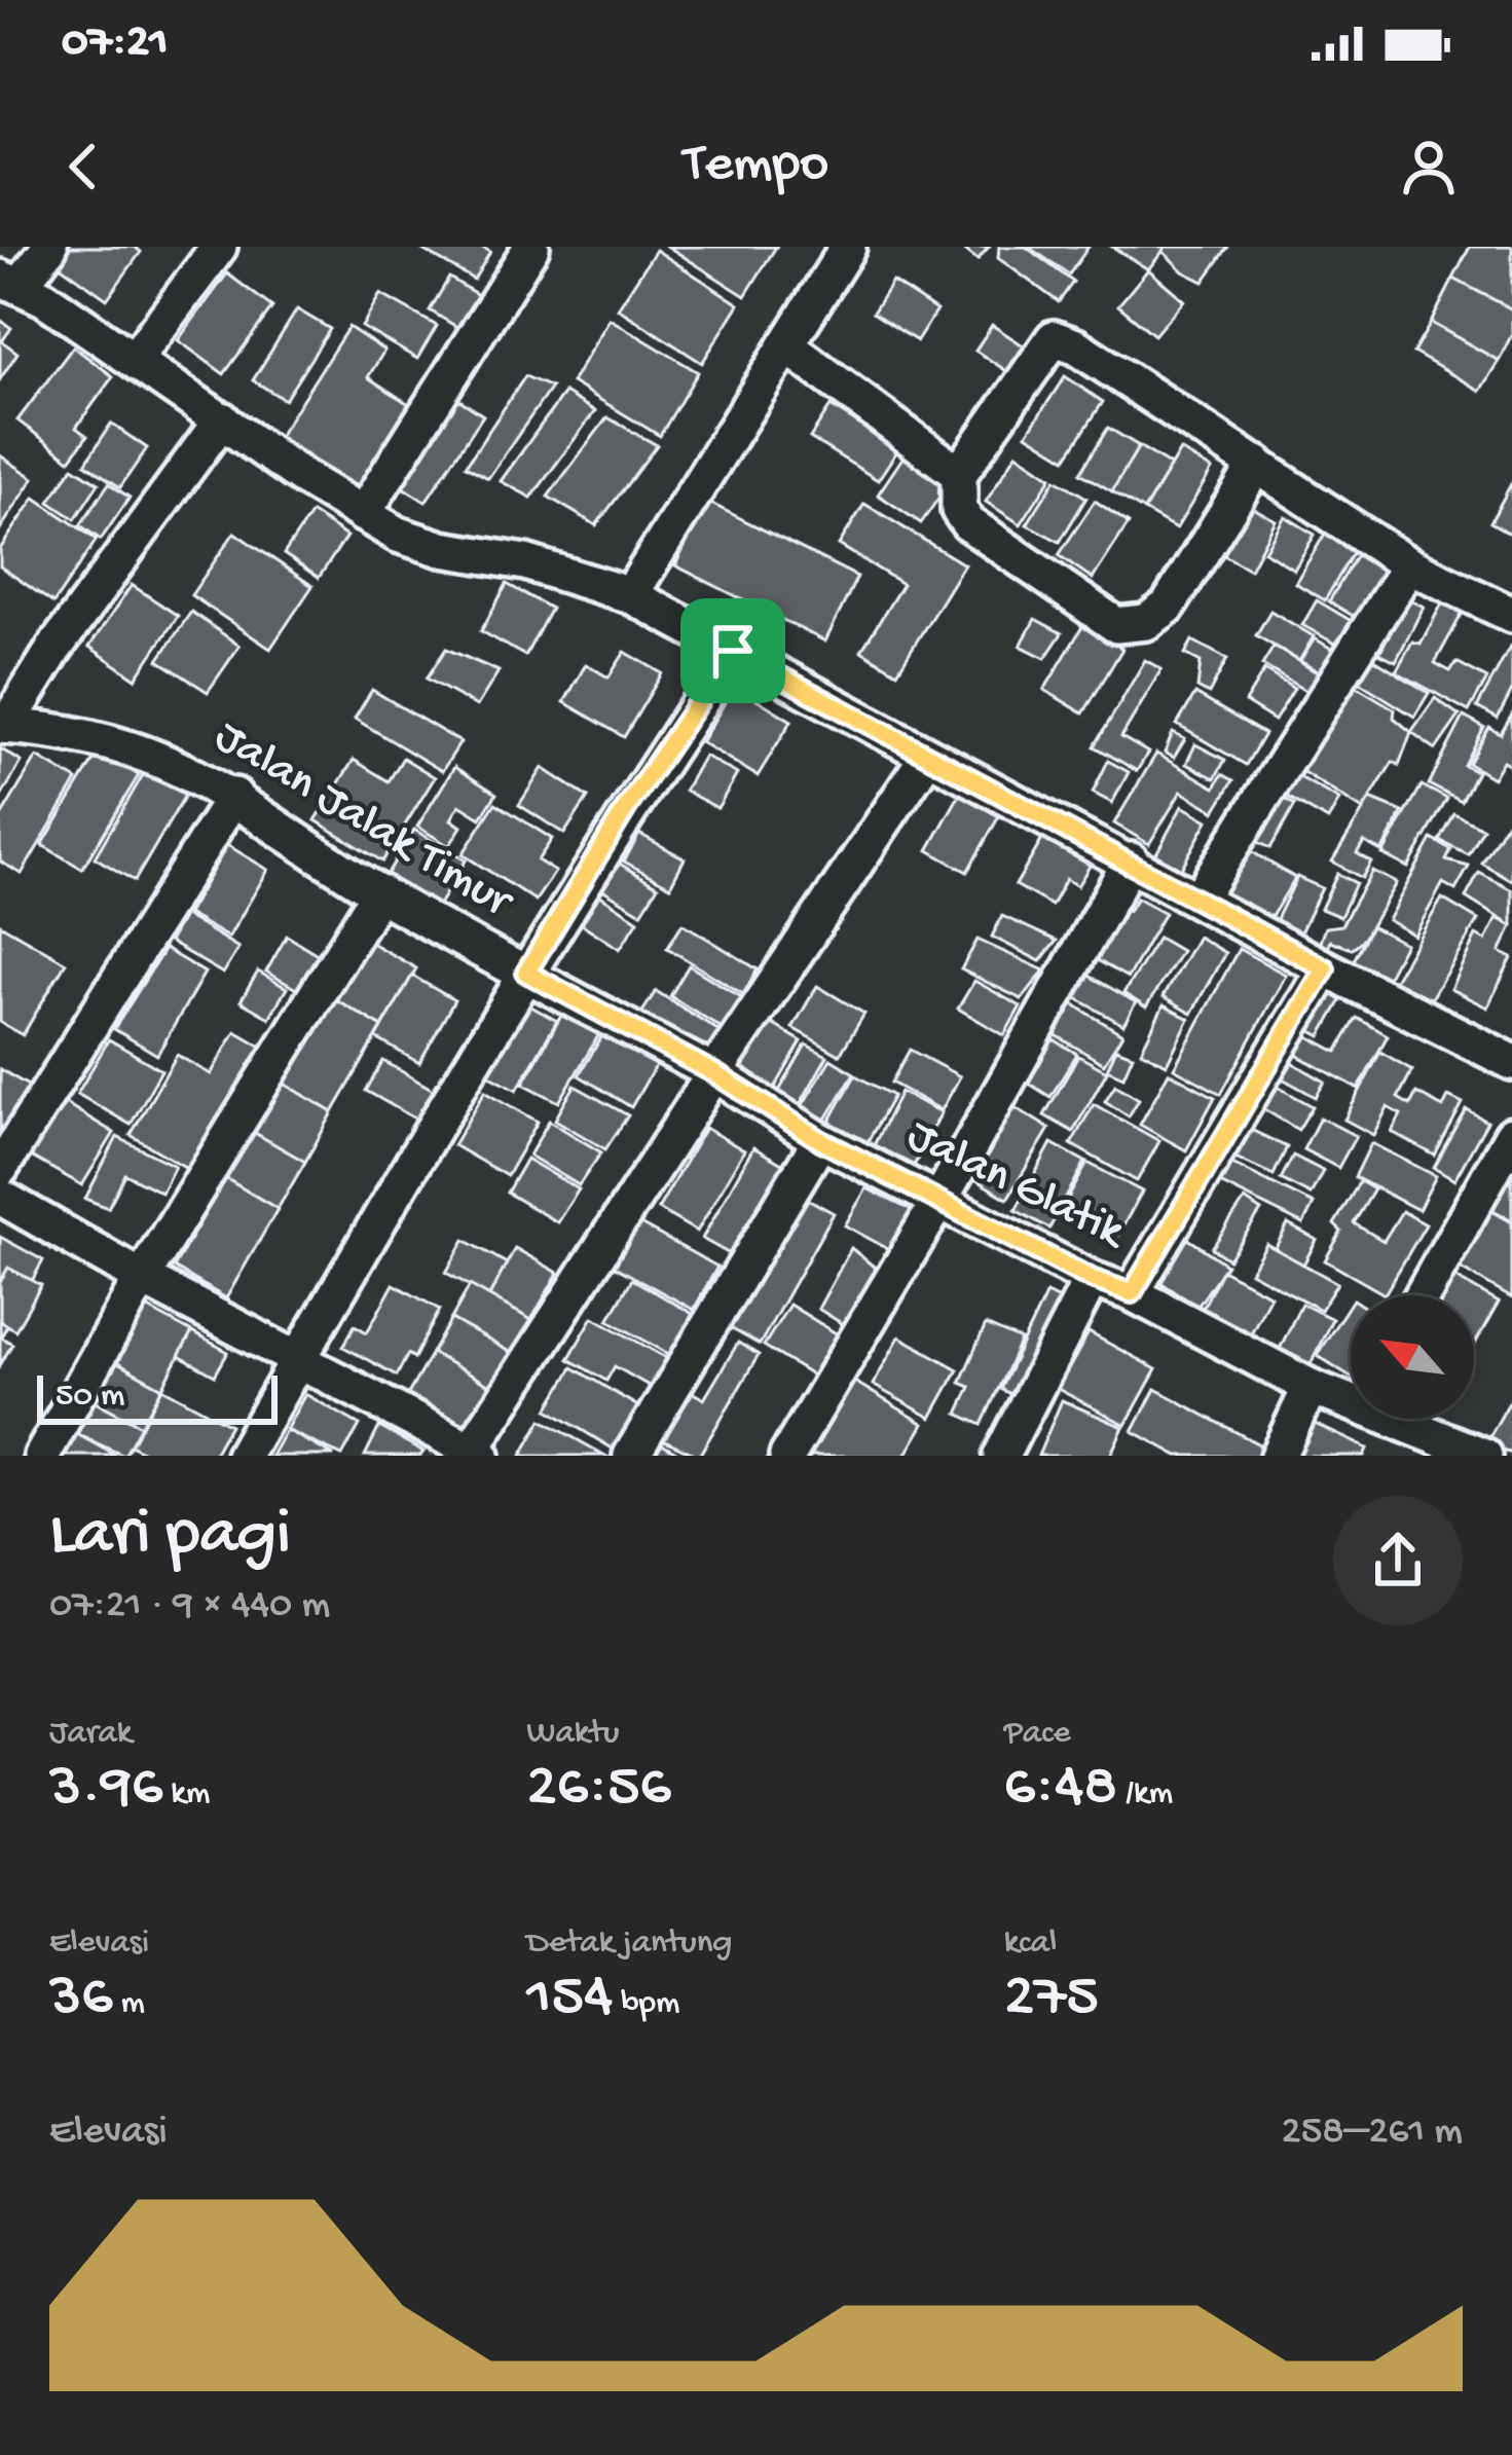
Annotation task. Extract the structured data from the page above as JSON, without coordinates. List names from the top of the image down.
{
  "streets": {
    "street": ["Jalan Jalak Timur", "Jalan Glatik"]
  },
  "crossings": [
    ["Jalan Jalak Timur", "Jalan Glatik"]
  ],
  "scale_bar": "50 m",
  "north": "top left",
  "page": {
    "status": "07:21",
    "header": "Tempo",
    "scale": "50 m",
    "heading": ["Lari pagi", "07:21 · 9 × 440 m"],
    "stats": [
      ["Jarak", "3.96 km"],
      ["Waktu", "26:56"],
      ["Pace", "6:48 /km"],
      ["Elevasi", "36 m"],
      ["Detak jantung", "154 bpm"],
      ["kcal", "275"]
    ],
    "chart": ["Elevasi", "258–261 m"]
  }
}
